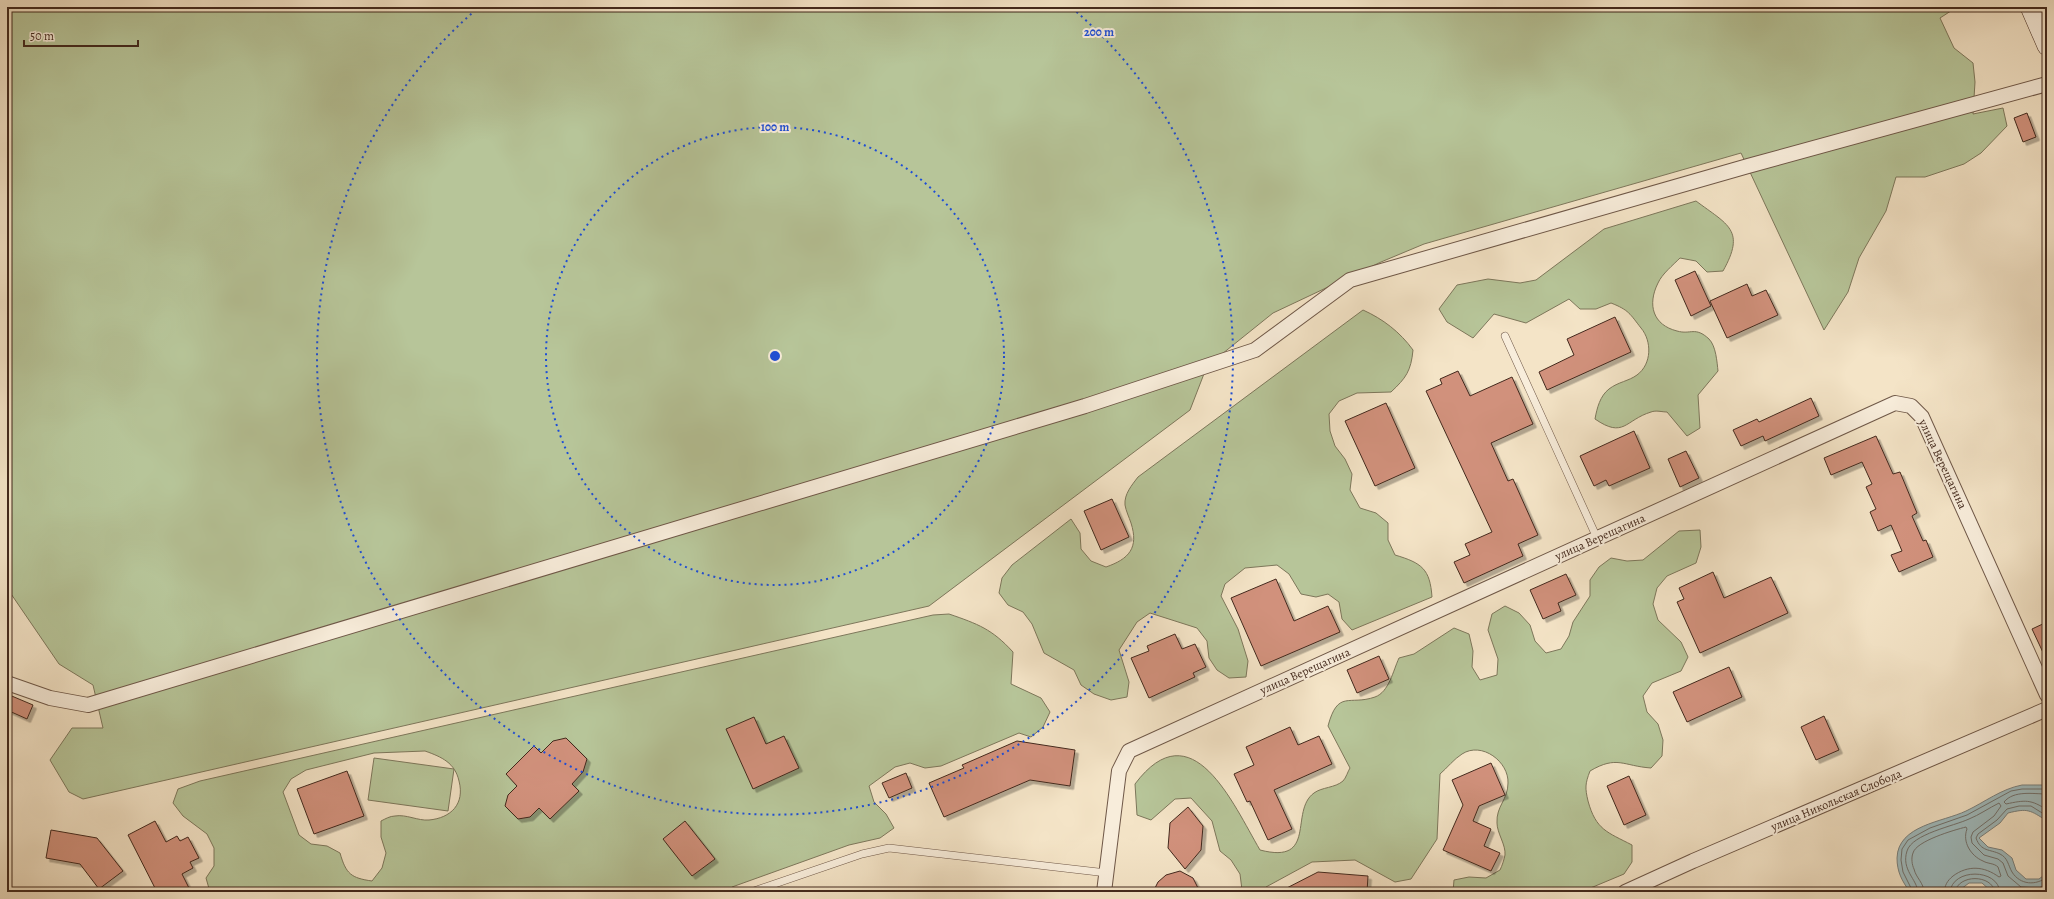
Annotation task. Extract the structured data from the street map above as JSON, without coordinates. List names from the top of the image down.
{
  "streets": {
    "street": ["улица Верещагина", "улица Никольская Слобода"]
  },
  "scale_bar": "50 m",
  "rings": ["200 m", "100 m"]
}
